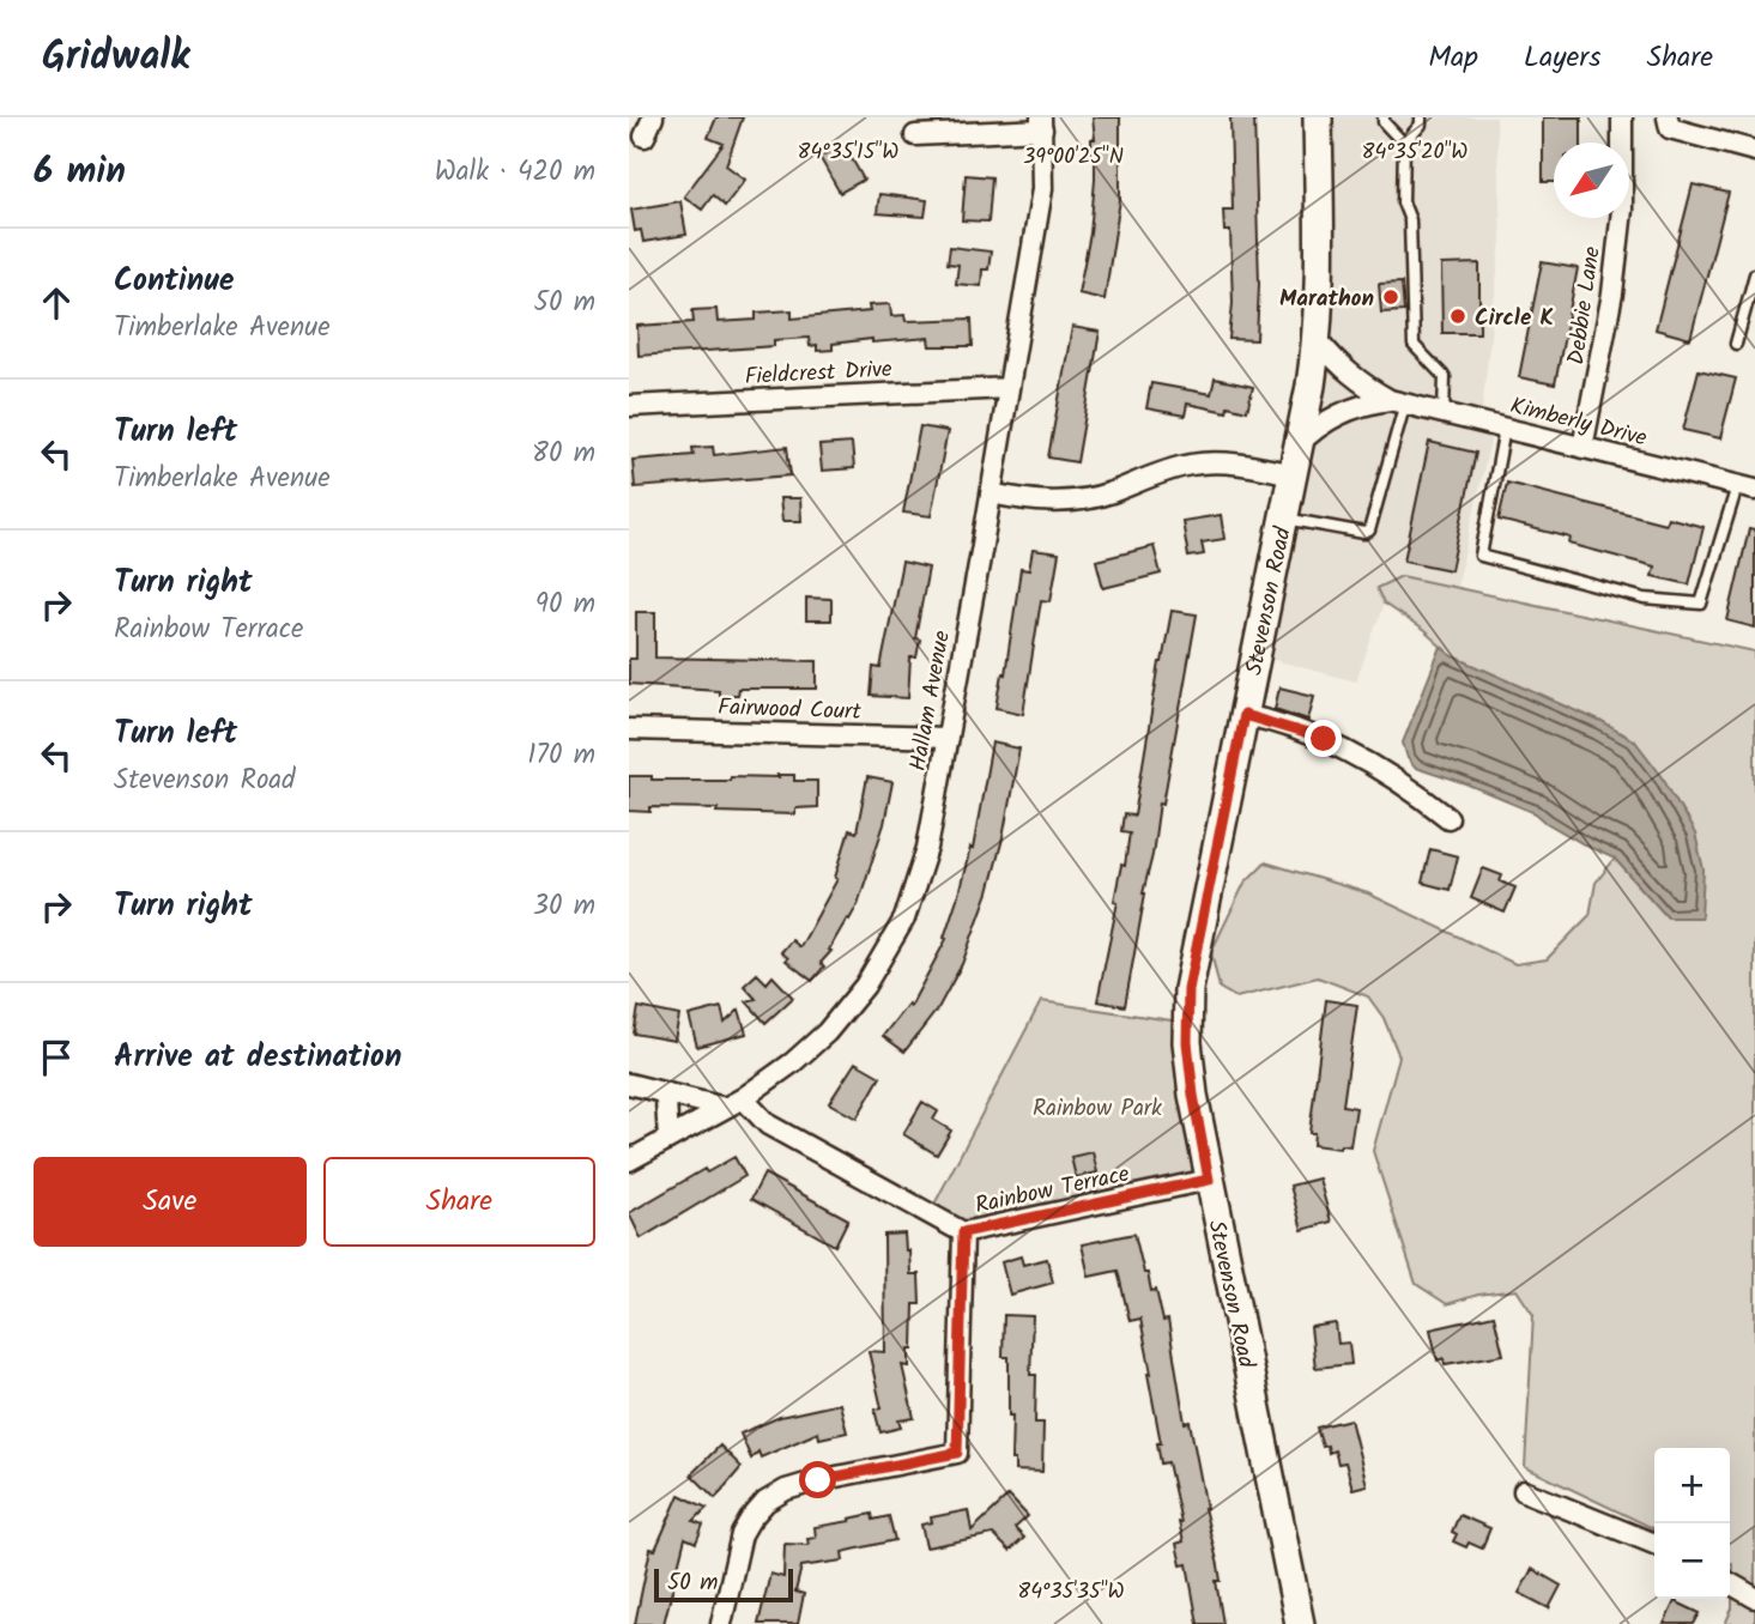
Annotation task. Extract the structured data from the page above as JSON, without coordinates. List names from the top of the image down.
{
  "streets": {
    "main road": ["Stevenson Road"],
    "street": [
      "Debbie Lane",
      "Fieldcrest Drive",
      "Kimberly Drive",
      "Hallam Avenue",
      "Fairwood Court",
      "Rainbow Terrace"
    ]
  },
  "crossings": [
    ["Debbie Lane", "Kimberly Drive"],
    ["Fieldcrest Drive", "Hallam Avenue"],
    ["Kimberly Drive", "Stevenson Road"],
    ["Stevenson Road", "Rainbow Terrace"],
    ["Hallam Avenue", "Fairwood Court"],
    ["Hallam Avenue", "Rainbow Terrace"]
  ],
  "parks": ["Rainbow Park"],
  "places": ["Marathon", "Circle K"],
  "scale_bar": "50 m",
  "north": "bottom left",
  "page": {
    "header": "Gridwalk",
    "nav": ["Map", "Layers", "Share"],
    "heading": ["6 min", "Walk · 420 m"],
    "list": [
      ["Continue", "Timberlake Avenue", "50 m"],
      ["Turn left", "Timberlake Avenue", "80 m"],
      ["Turn right", "Rainbow Terrace", "90 m"],
      ["Turn left", "Stevenson Road", "170 m"],
      ["Turn right", "30 m"],
      "Arrive at destination"
    ],
    "buttons": ["Save", "Share"],
    "map_buttons": ["+", "−"],
    "scale": "50 m"
  },
  "coordinates": [
    "84°35'15\"W",
    "84°35'20\"W",
    "39°00'25\"N",
    "84°35'35\"W"
  ]
}
